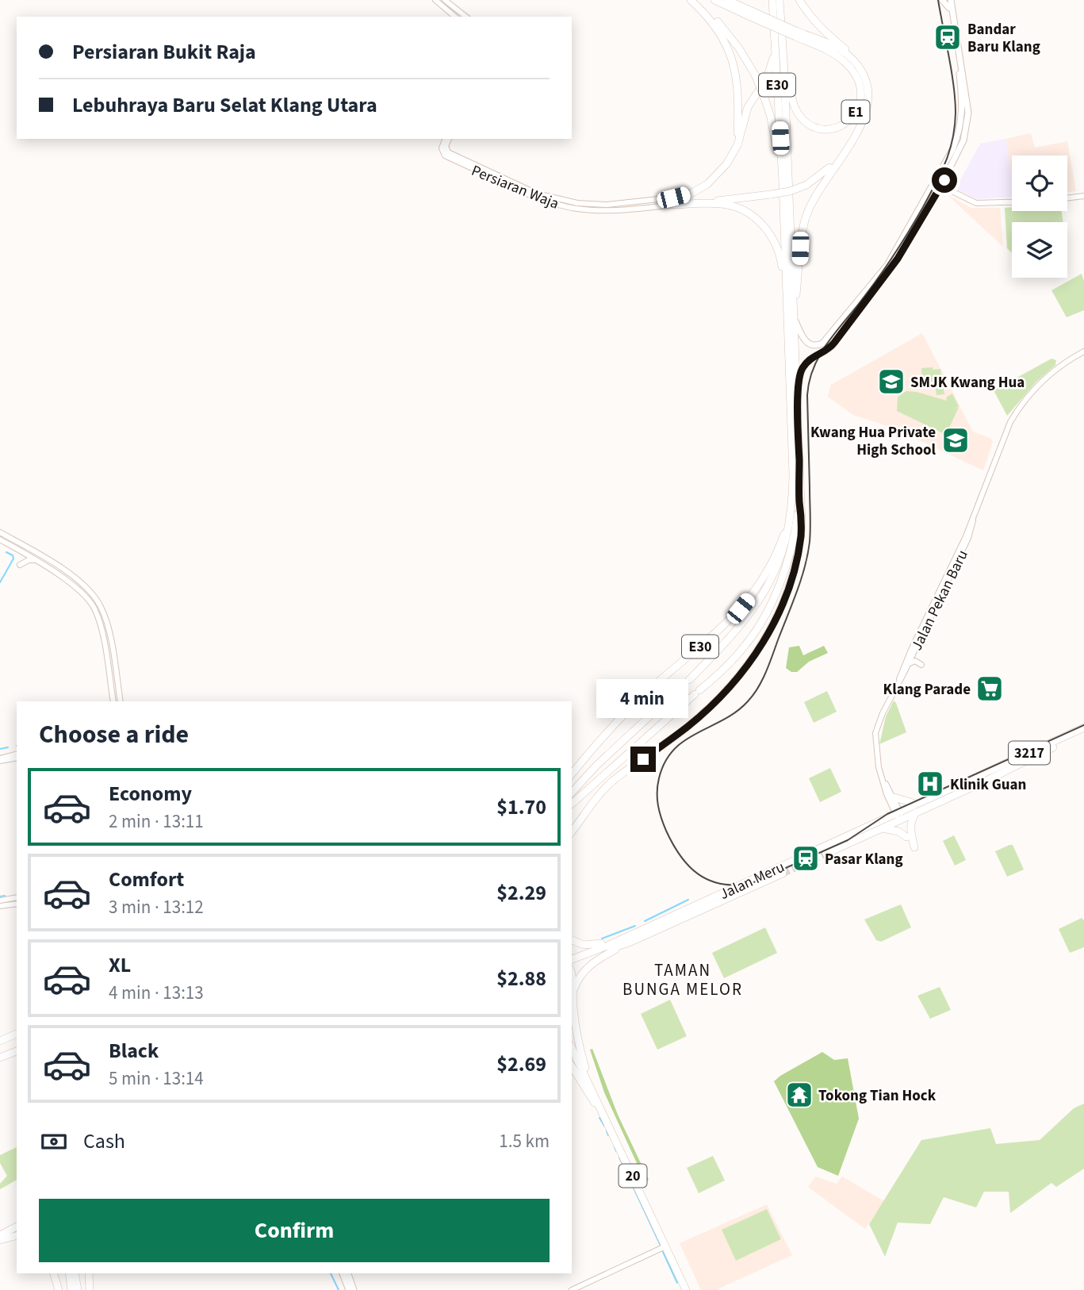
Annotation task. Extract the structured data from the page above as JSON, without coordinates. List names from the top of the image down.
{
  "streets": {
    "highway": [
      "E30",
      "E1",
      "3217",
      "Jalan Meru",
      "20"
    ],
    "street": ["Persiaran Waja", "Jalan Pekan Baru"]
  },
  "crossings": [
    ["E30", "E1"],
    ["Jalan Pekan Baru", "Jalan Meru"]
  ],
  "districts": ["TAMAN BUNGA MELOR"],
  "places": {
    "station": ["Bandar Baru Klang", "Pasar Klang"],
    "school or university": ["SMJK Kwang Hua", "Kwang Hua Private High School"],
    "supermarket": ["Klang Parade"],
    "hospital": ["Klinik Guan"],
    "temple": ["Tokong Tian Hock"]
  },
  "page": {
    "banner": ["Persiaran Bukit Raja", "Lebuhraya Baru Selat Klang Utara"],
    "bubble": "4 min",
    "heading": "Choose a ride",
    "list": [
      {
        "name": "Economy",
        "note": "2 min · 13:11",
        "value": "$1.70"
      },
      {
        "name": "Comfort",
        "note": "3 min · 13:12",
        "value": "$2.29"
      },
      {
        "name": "XL",
        "note": "4 min · 13:13",
        "value": "$2.88"
      },
      {
        "name": "Black",
        "note": "5 min · 13:14",
        "value": "$2.69"
      }
    ],
    "pay": ["Cash", "1.5 km"],
    "buttons": "Confirm"
  }
}
